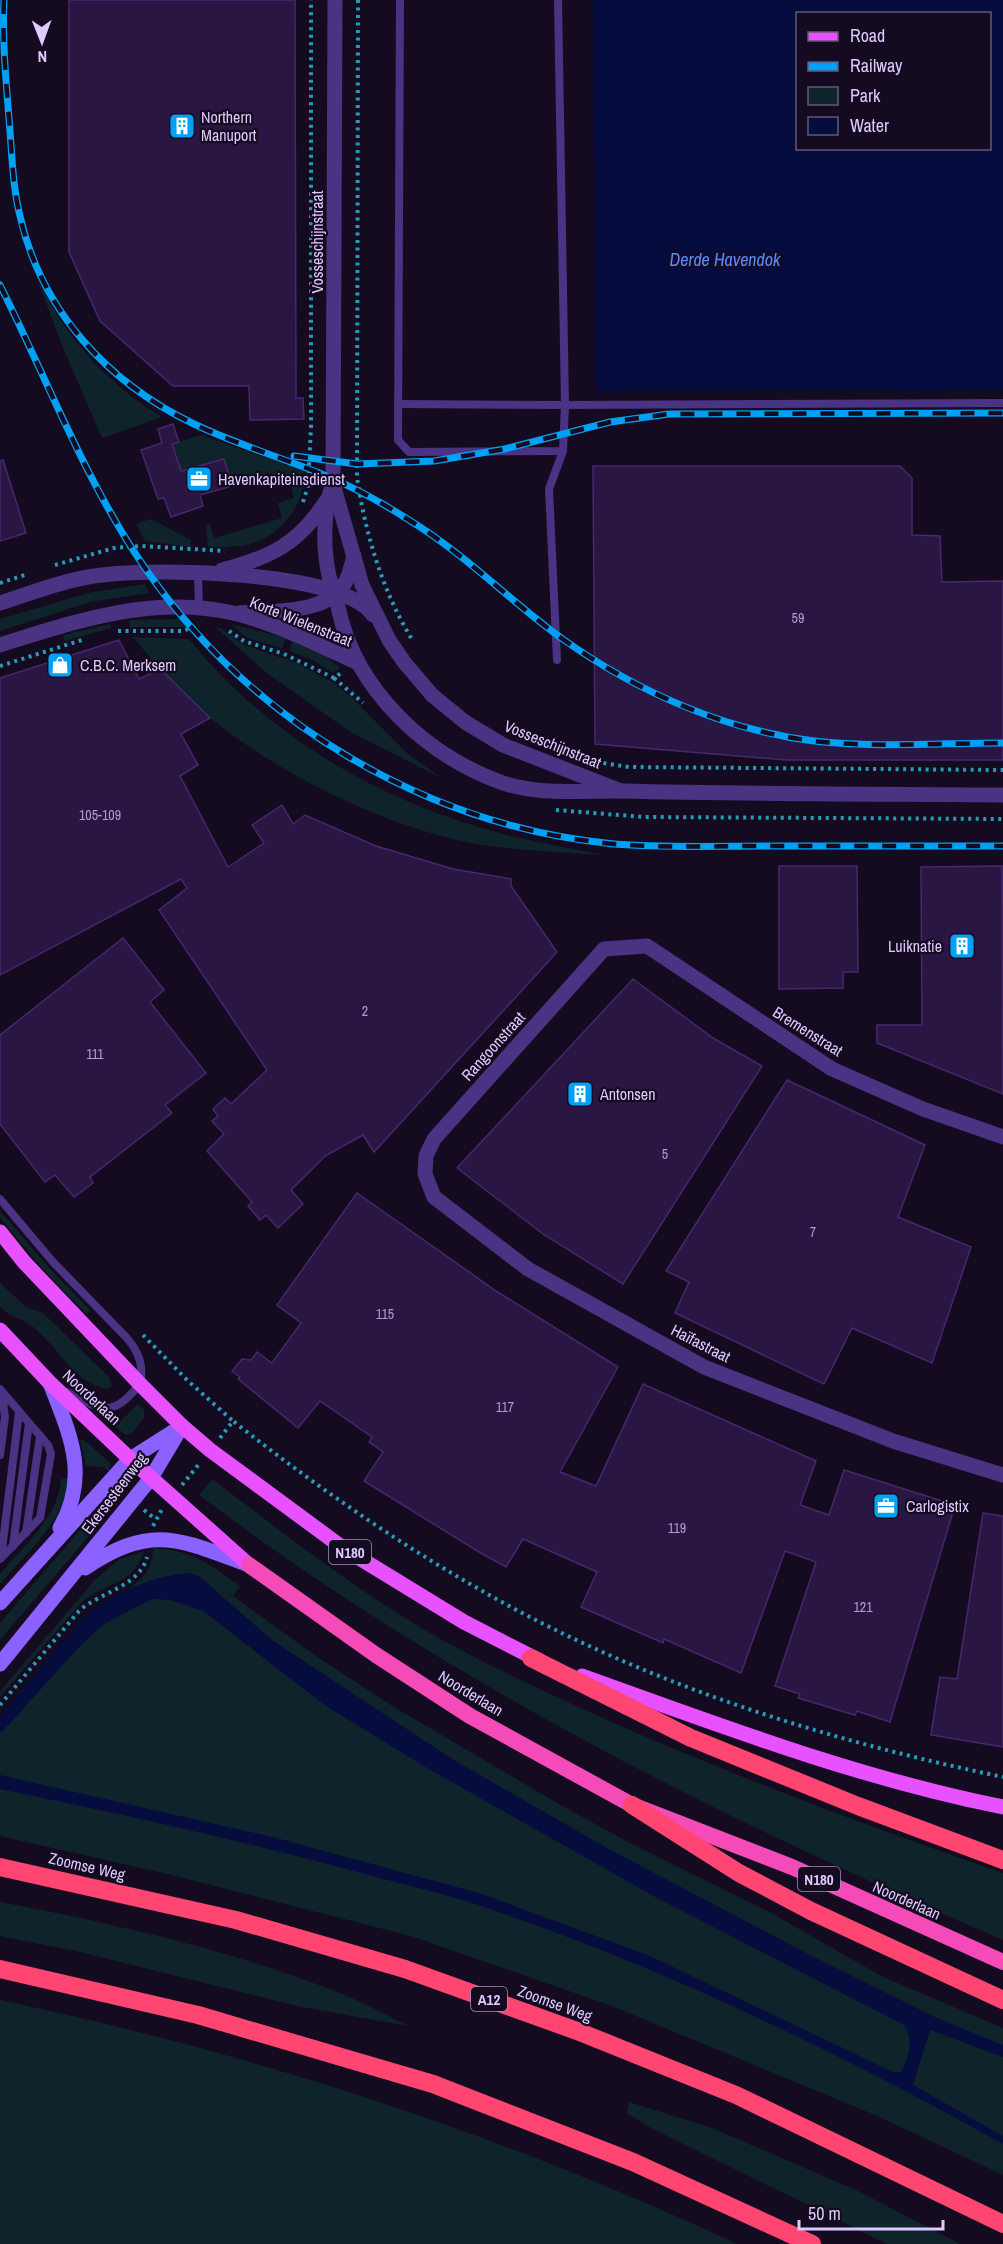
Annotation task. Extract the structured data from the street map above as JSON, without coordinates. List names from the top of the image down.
{
  "streets": {
    "highway": [
      "Noorderlaan",
      "N180",
      "Zoomse Weg",
      "A12"
    ],
    "main road": ["Ekersesteenweg"],
    "street": [
      "Vosseschijnstraat",
      "Korte Wielenstraat",
      "Bremenstraat",
      "Rangoonstraat",
      "Haïfastraat"
    ]
  },
  "crossings": [
    ["Vosseschijnstraat", "Korte Wielenstraat"],
    ["Bremenstraat", "Rangoonstraat"],
    ["Rangoonstraat", "Haïfastraat"],
    ["Noorderlaan", "Ekersesteenweg"],
    ["Ekersesteenweg", "N180"]
  ],
  "water": ["Derde Havendok"],
  "places": {
    "building": ["Northern Manuport", "Luiknatie", "Antonsen"],
    "office": ["Havenkapiteinsdienst", "Carlogistix"],
    "shop": ["C.B.C. Merksem"]
  },
  "house_numbers": [
    "59",
    "105-109",
    "2",
    "111",
    "5",
    "7",
    "115",
    "117",
    "119",
    "121"
  ],
  "legend": [
    "Road",
    "Railway",
    "Park",
    "Water"
  ],
  "scale_bar": "50 m",
  "north": "bottom"
}
